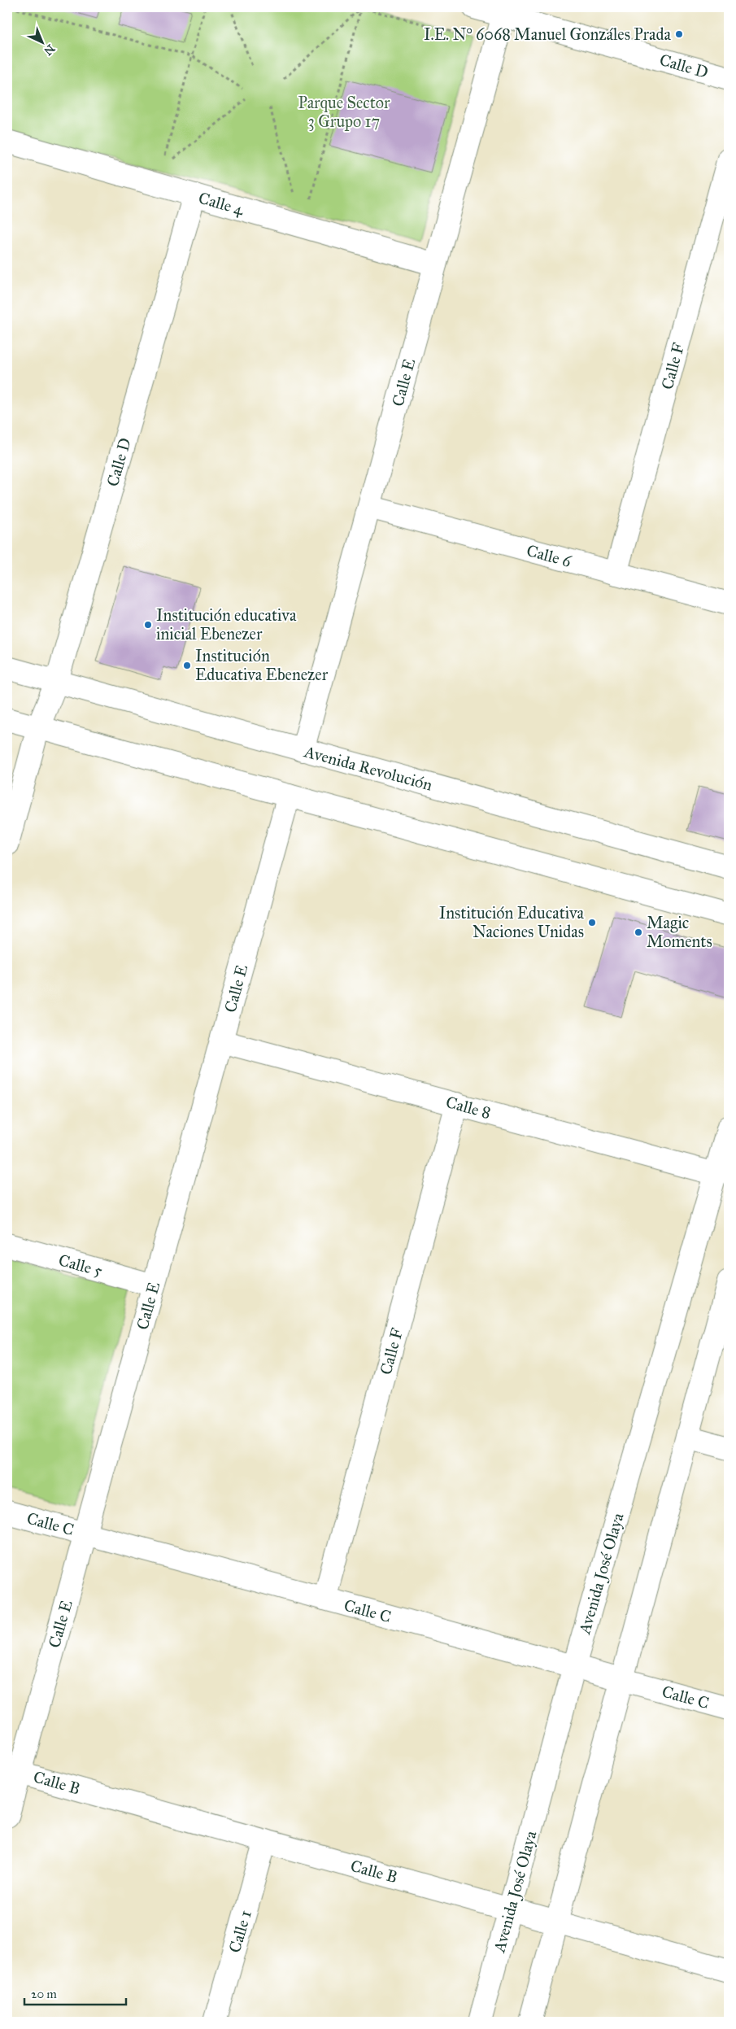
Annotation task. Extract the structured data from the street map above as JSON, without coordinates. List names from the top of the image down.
{
  "streets": {
    "street": [
      "Calle D",
      "Calle 4",
      "Calle F",
      "Calle E",
      "Calle 6",
      "Avenida Revolución",
      "Calle 8",
      "Calle 5",
      "Calle C",
      "Avenida José Olaya",
      "Calle B",
      "Calle 1"
    ]
  },
  "crossings": [
    ["Calle D", "Calle 4"],
    ["Calle D", "Calle E"],
    ["Calle D", "Avenida Revolución"],
    ["Calle 4", "Calle E"],
    ["Calle F", "Calle 6"],
    ["Calle F", "Calle 8"],
    ["Calle F", "Calle C"],
    ["Calle E", "Calle 6"],
    ["Calle E", "Avenida Revolución"],
    ["Calle E", "Calle 8"],
    ["Calle E", "Calle 5"],
    ["Calle E", "Calle C"],
    ["Calle E", "Calle B"],
    ["Calle 8", "Avenida José Olaya"],
    ["Calle C", "Avenida José Olaya"],
    ["Avenida José Olaya", "Calle B"],
    ["Calle B", "Calle 1"]
  ],
  "parks": ["Parque Sector 3 Grupo 17"],
  "places": [
    "I.E. N° 6068 Manuel Gonzáles Prada",
    "Institución educativa inicial Ebenezer",
    "Institución Educativa Ebenezer",
    "Institución Educativa Naciones Unidas",
    "Magic Moments"
  ],
  "scale_bar": "20 m",
  "north": "bottom right"
}
